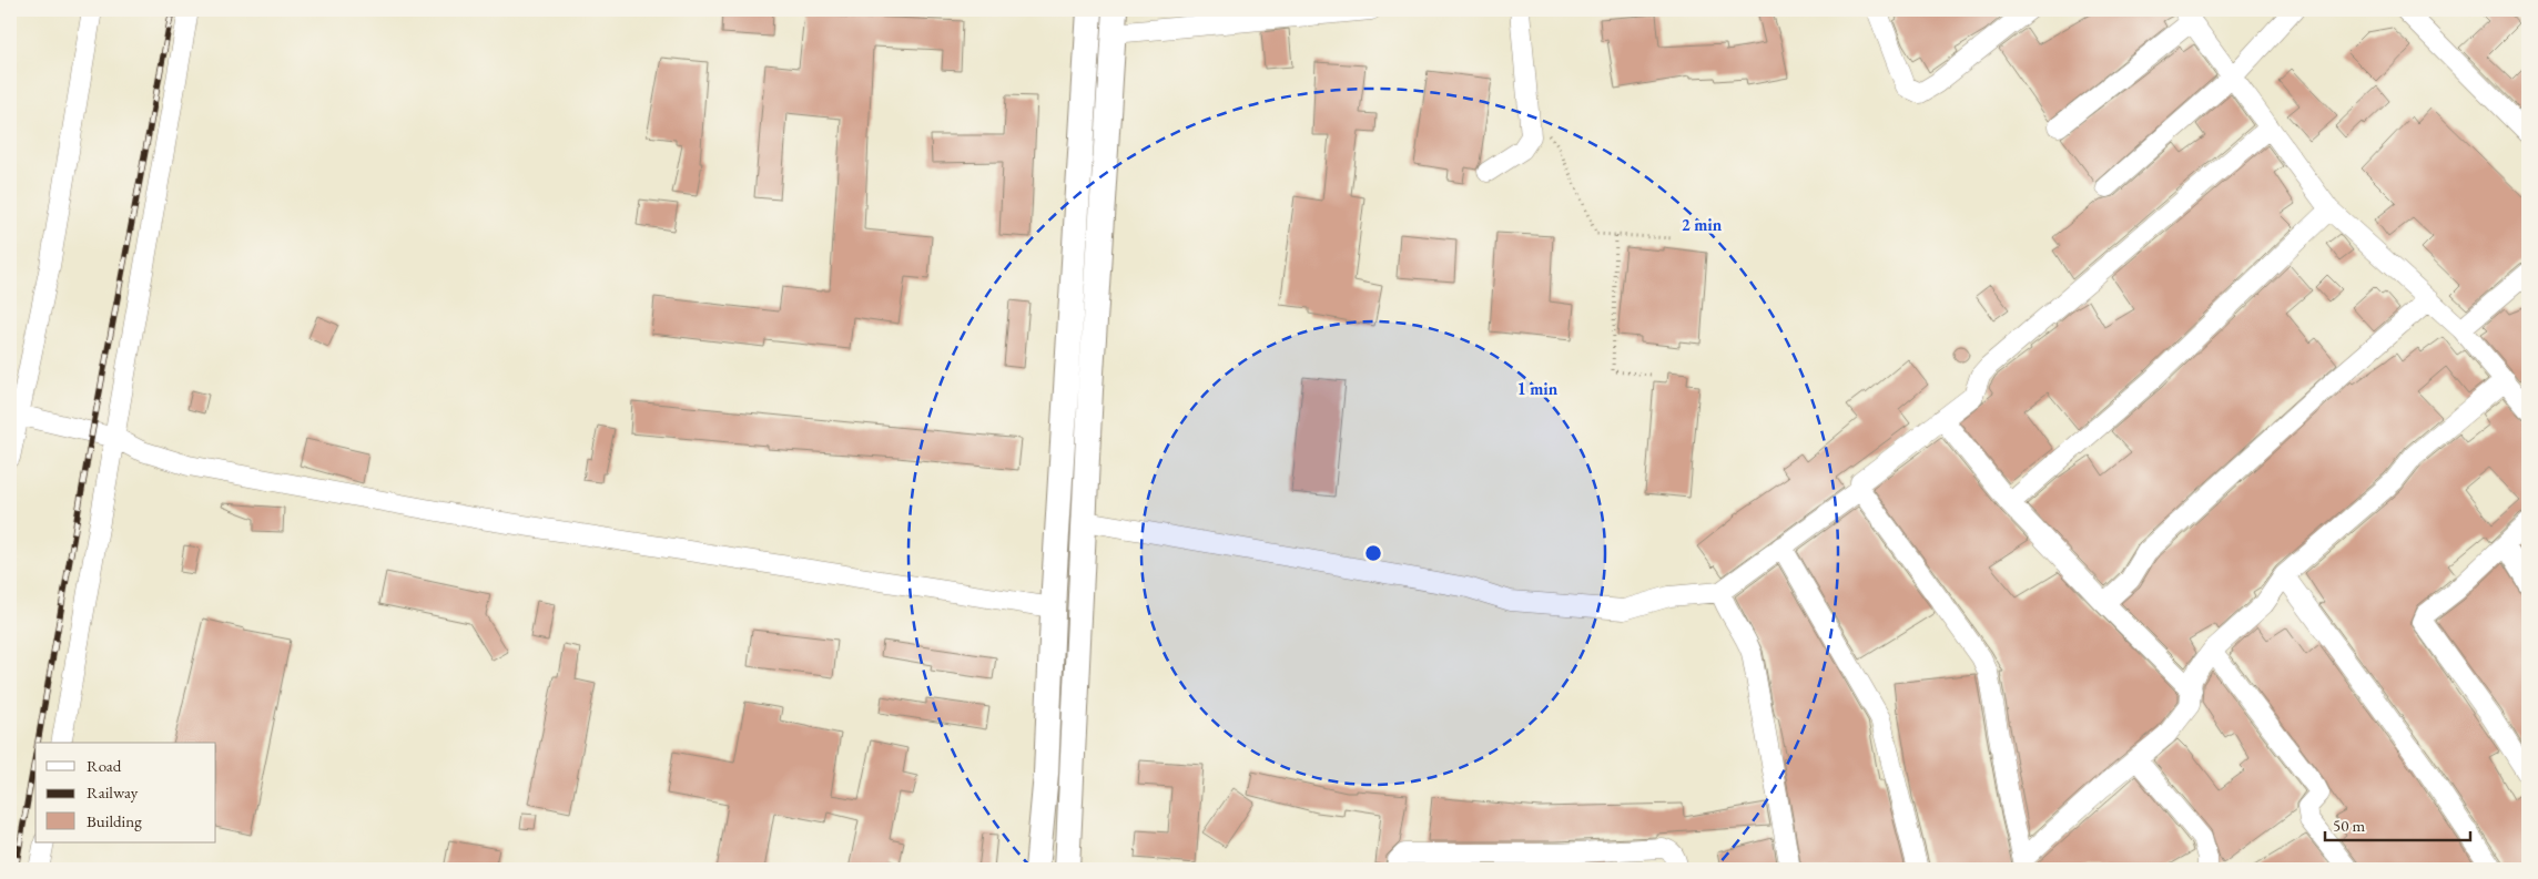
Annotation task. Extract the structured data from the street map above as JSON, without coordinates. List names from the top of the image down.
{
  "legend": ["Road", "Railway", "Building"],
  "scale_bar": "50 m",
  "rings": ["2 min", "1 min"]
}
